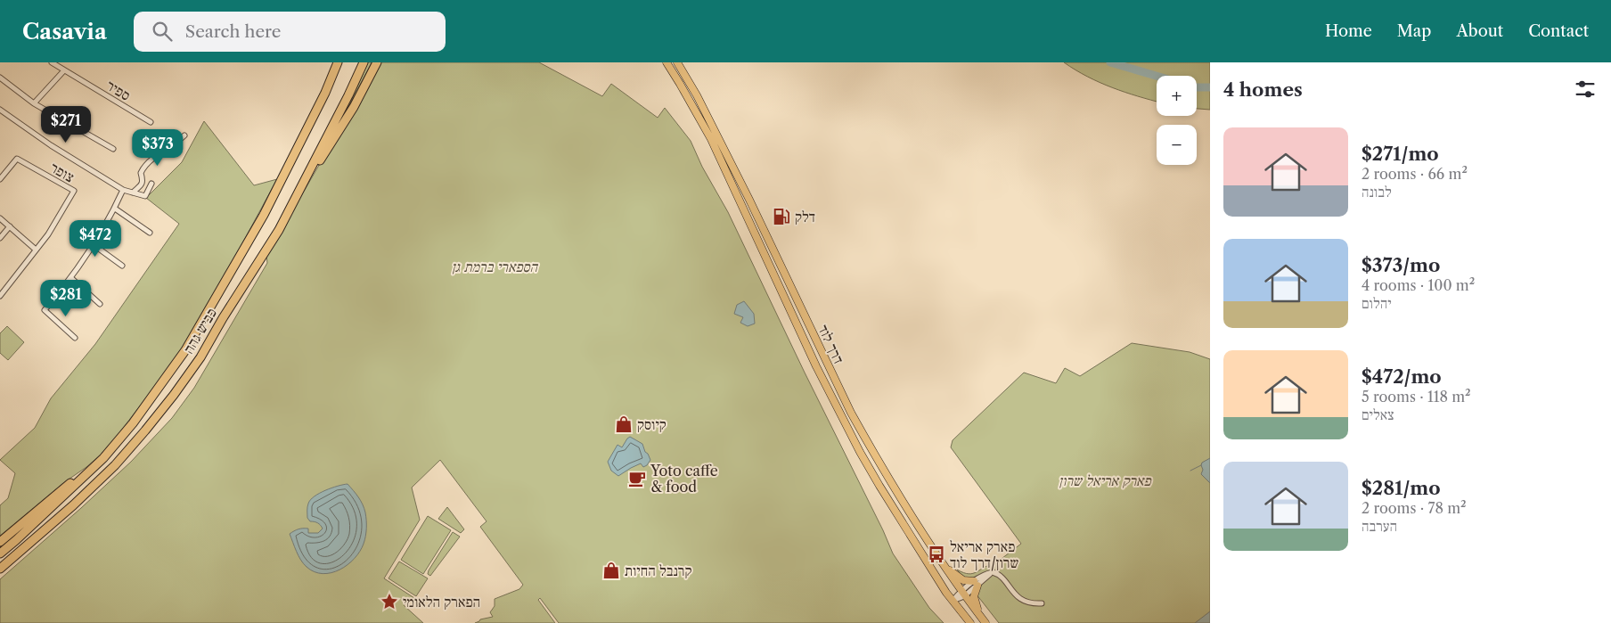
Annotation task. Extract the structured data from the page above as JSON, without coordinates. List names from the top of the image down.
{
  "streets": {
    "highway": ["כביש גהה"],
    "main road": ["דרך לוד"],
    "street": ["ספיר", "צופר"]
  },
  "parks": ["הספארי ברמת גן", "פארק אריאל שרון"],
  "places": {
    "fuel station": ["דלק"],
    "shop": ["קיוסק", "קרנבל החיות"],
    "cafe": ["Yoto caffe & food"],
    "bus stop": ["פארק אריאל שרון/דרך לוד"],
    "place": ["הפארק הלאומי"]
  },
  "page": {
    "header": "Casavia",
    "search": "Search here",
    "nav": [
      "Home",
      "Map",
      "About",
      "Contact"
    ],
    "heading": "4 homes",
    "map_buttons": ["+", "−"],
    "price": [
      "$271",
      "$373",
      "$472",
      "$281"
    ],
    "list": [
      {
        "name": "$271/mo",
        "note": "2 rooms · 66 m² · לבונה"
      },
      {
        "name": "$373/mo",
        "note": "4 rooms · 100 m² · יהלום"
      },
      {
        "name": "$472/mo",
        "note": "5 rooms · 118 m² · צאלים"
      },
      {
        "name": "$281/mo",
        "note": "2 rooms · 78 m² · הערבה"
      }
    ]
  }
}
